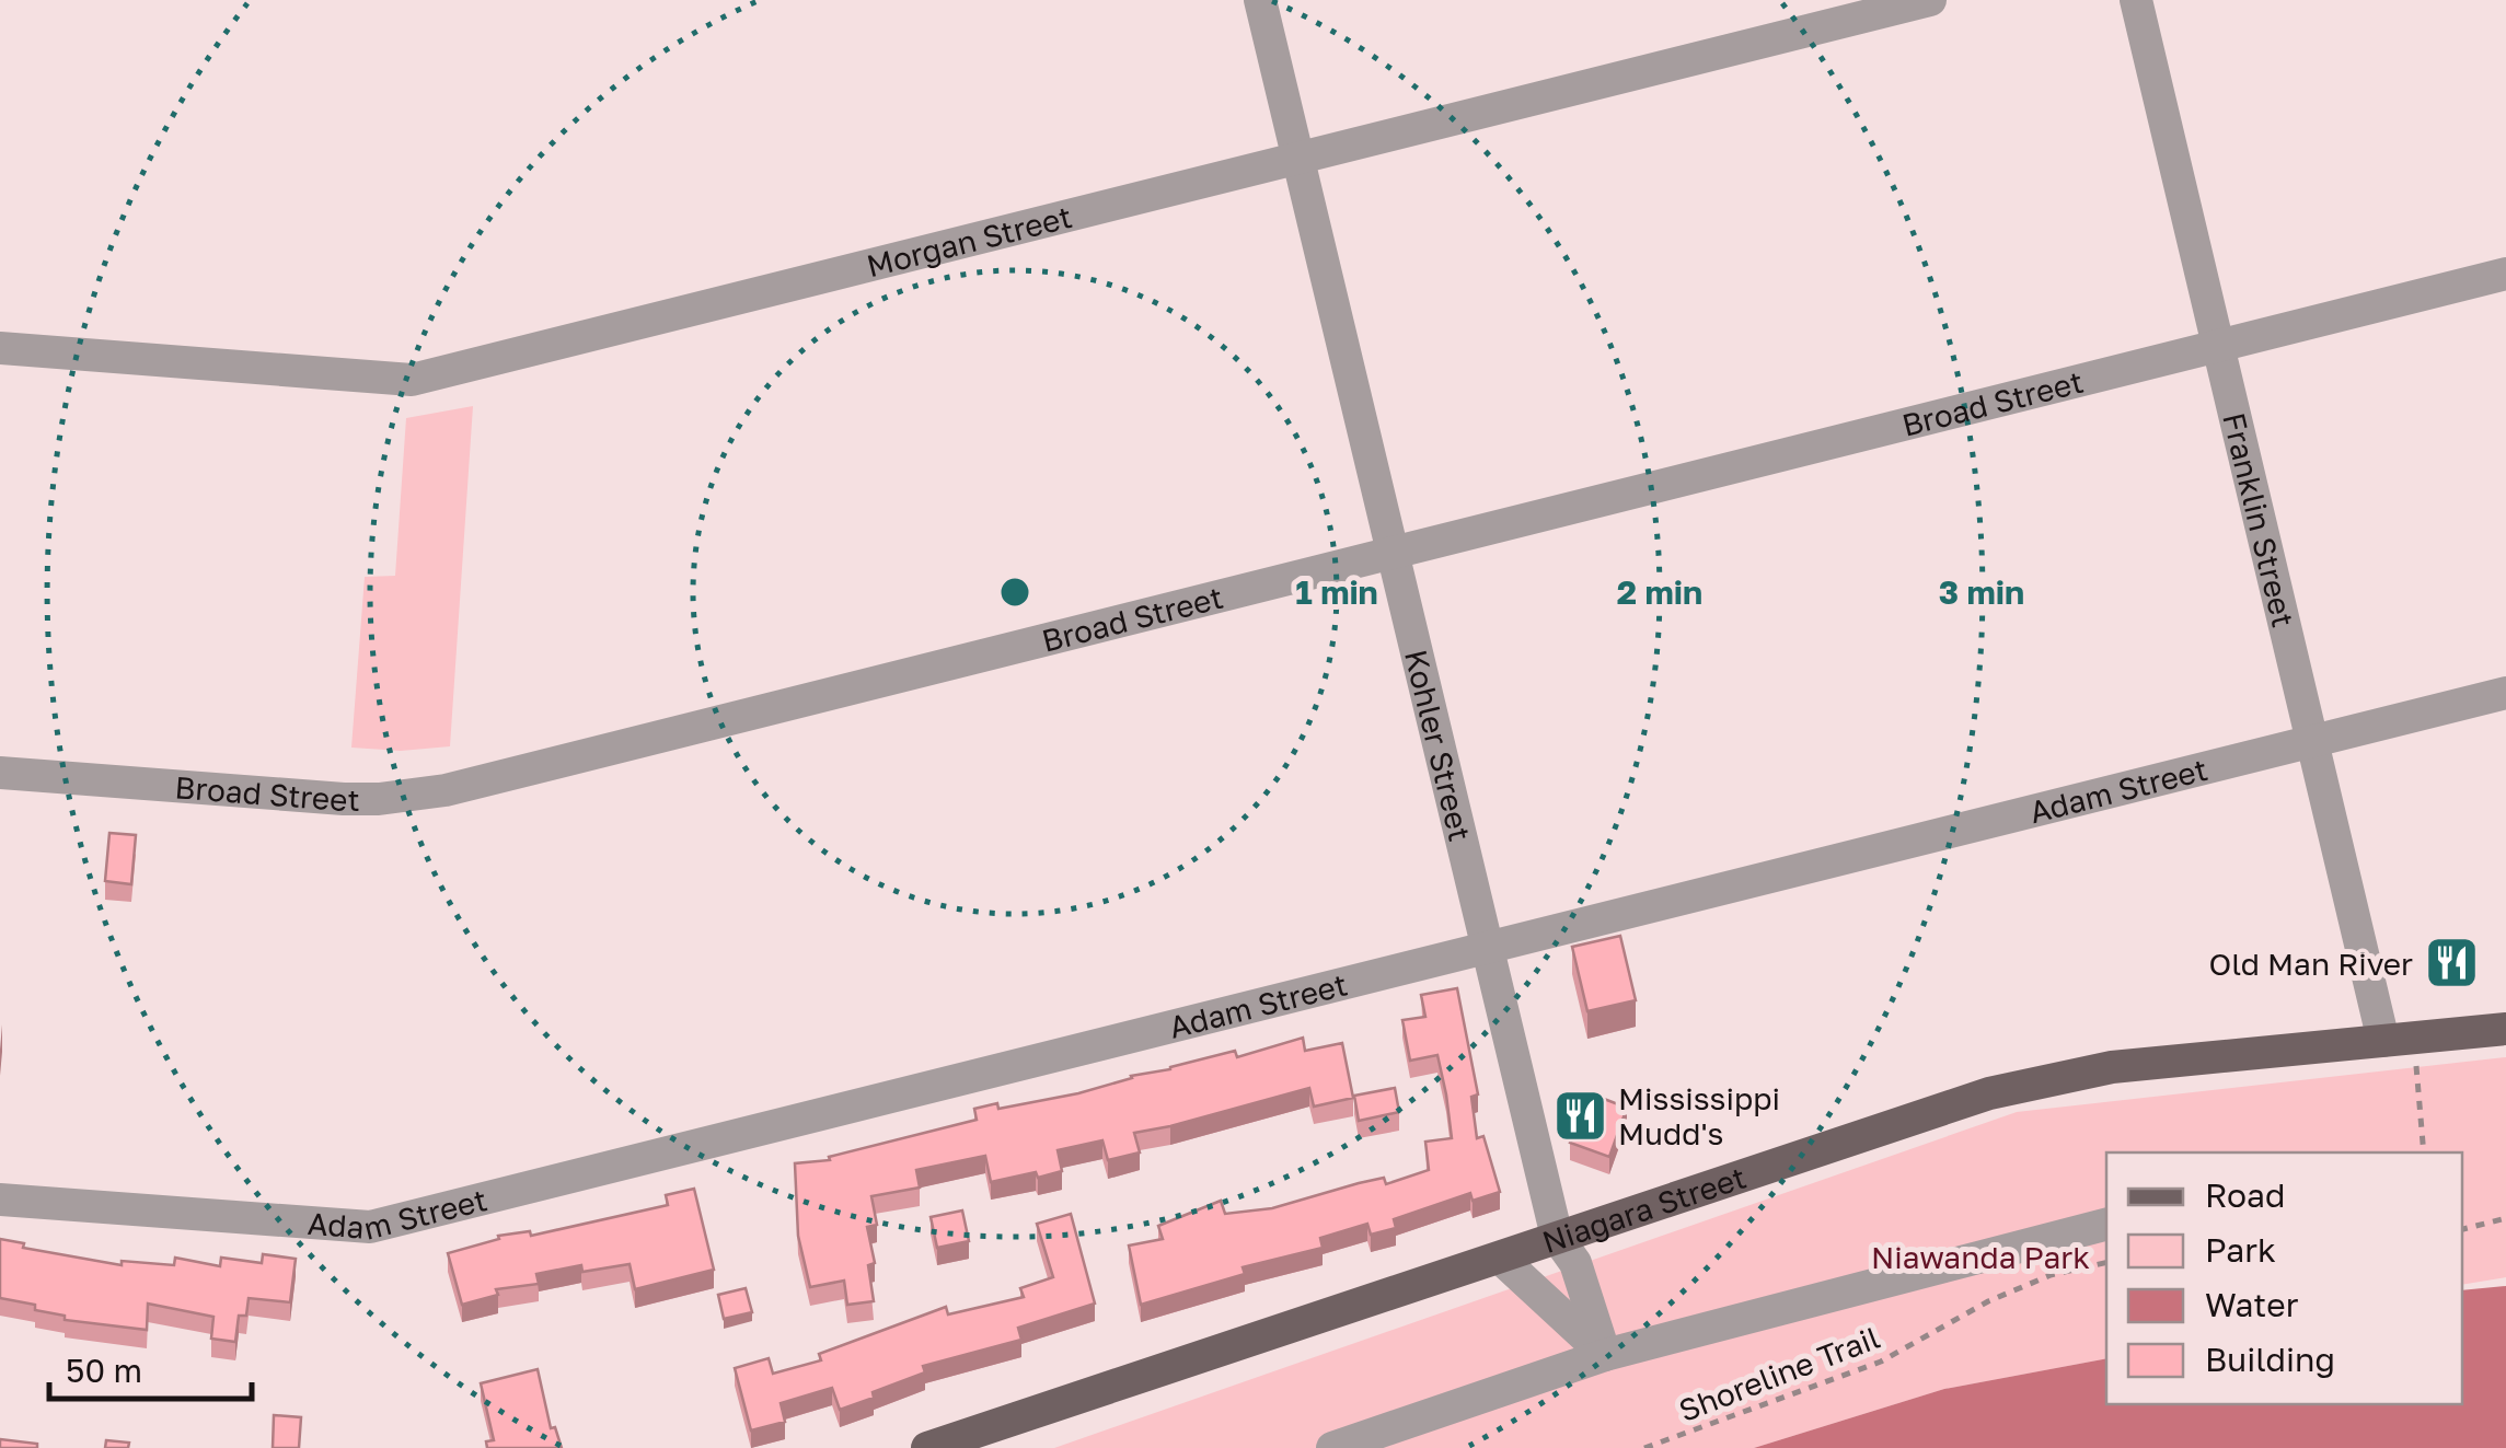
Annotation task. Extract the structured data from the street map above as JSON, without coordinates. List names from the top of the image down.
{
  "streets": {
    "main road": ["Niagara Street"],
    "street": [
      "Morgan Street",
      "Broad Street",
      "Franklin Street",
      "Kohler Street",
      "Adam Street"
    ],
    "path": ["Shoreline Trail"]
  },
  "crossings": [
    ["Morgan Street", "Kohler Street"],
    ["Broad Street", "Franklin Street"],
    ["Broad Street", "Kohler Street"],
    ["Franklin Street", "Adam Street"],
    ["Franklin Street", "Niagara Street"],
    ["Kohler Street", "Adam Street"],
    ["Kohler Street", "Niagara Street"]
  ],
  "parks": ["Niawanda Park"],
  "places": {
    "restaurant": ["Old Man River", "Mississippi Mudd's"]
  },
  "legend": [
    "Road",
    "Park",
    "Water",
    "Building"
  ],
  "scale_bar": "50 m",
  "rings": ["1 min", "2 min", "3 min"]
}
